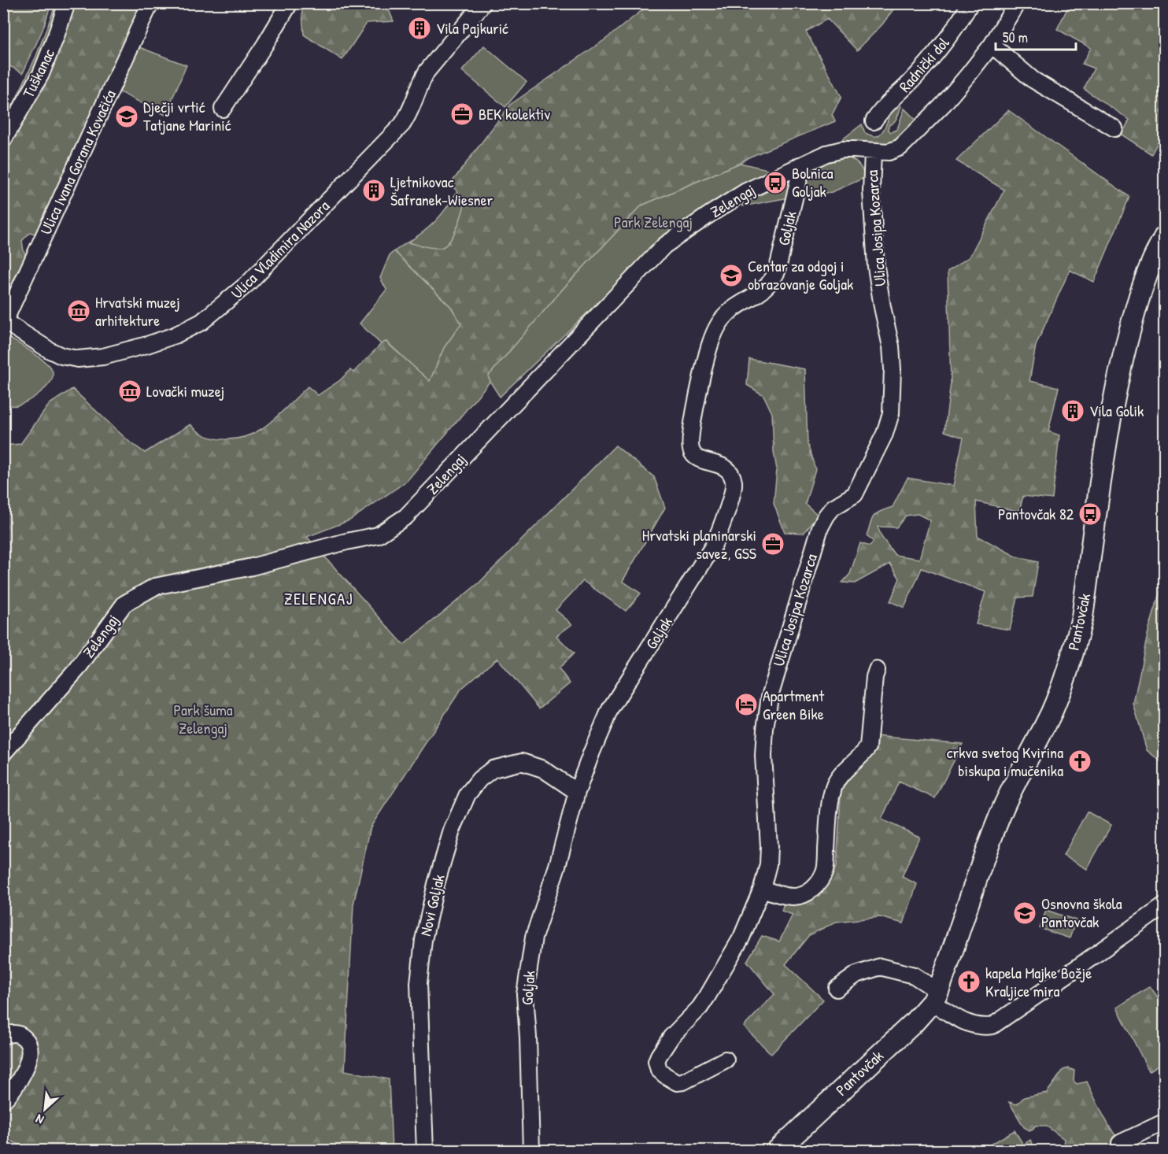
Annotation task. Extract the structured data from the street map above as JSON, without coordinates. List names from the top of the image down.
{
  "streets": {
    "main road": ["Pantovčak"],
    "street": [
      "Radnički dol",
      "Tuškanac",
      "Ulica Ivana Gorana Kovačića",
      "Zelengaj",
      "Goljak",
      "Ulica Josipa Kozarca",
      "Ulica Vladimira Nazora",
      "Novi Goljak"
    ]
  },
  "crossings": [
    ["Ulica Ivana Gorana Kovačića", "Ulica Vladimira Nazora"],
    ["Zelengaj", "Goljak"],
    ["Zelengaj", "Ulica Josipa Kozarca"],
    ["Goljak", "Novi Goljak"]
  ],
  "districts": ["ZELENGAJ"],
  "parks": ["Park Zelengaj", "Park šuma Zelengaj"],
  "places": {
    "building": ["Vila Pajkurić", "Ljetnikovac Šafranek-Wiesner", "Vila Golik"],
    "office": ["BEK kolektiv", "Hrvatski planinarski savez, GSS"],
    "school or university": ["Dječji vrtić Tatjane Marinić", "Centar za odgoj i obrazovanje Goljak", "Osnovna škola Pantovčak"],
    "bus stop": ["Bolnica Goljak", "Pantovčak 82"],
    "museum": ["Hrvatski muzej arhitekture", "Lovački muzej"],
    "hotel": ["Apartment Green Bike"],
    "church": ["crkva svetog Kvirina biskupa i mučenika", "kapela Majke Božje Kraljice mira"]
  },
  "scale_bar": "50 m",
  "north": "bottom left"
}
